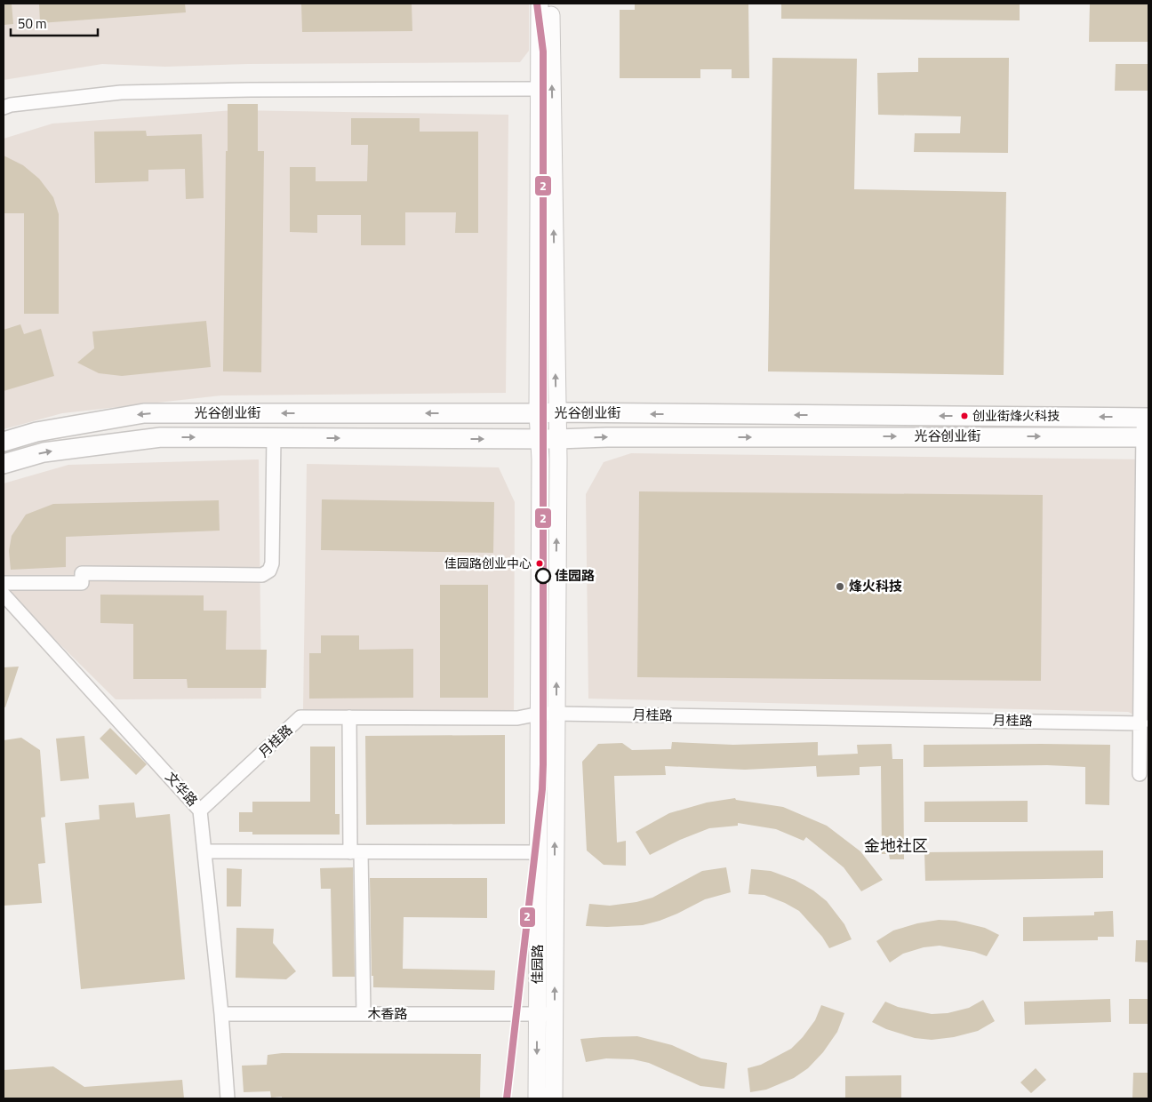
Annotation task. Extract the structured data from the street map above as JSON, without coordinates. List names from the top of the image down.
{
  "streets": {
    "main road": ["光谷创业街"],
    "street": [
      "月桂路",
      "文华路",
      "佳园路",
      "木香路"
    ]
  },
  "crossings": [
    ["光谷创业街", "佳园路"],
    ["月桂路", "文华路"],
    ["月桂路", "佳园路"],
    ["文华路", "木香路"],
    ["佳园路", "木香路"]
  ],
  "districts": ["金地社区"],
  "places": [
    "创业街烽火科技",
    "佳园路创业中心",
    "佳园路",
    "烽火科技"
  ],
  "lines": ["transit line 2"],
  "scale_bar": "50 m"
}
